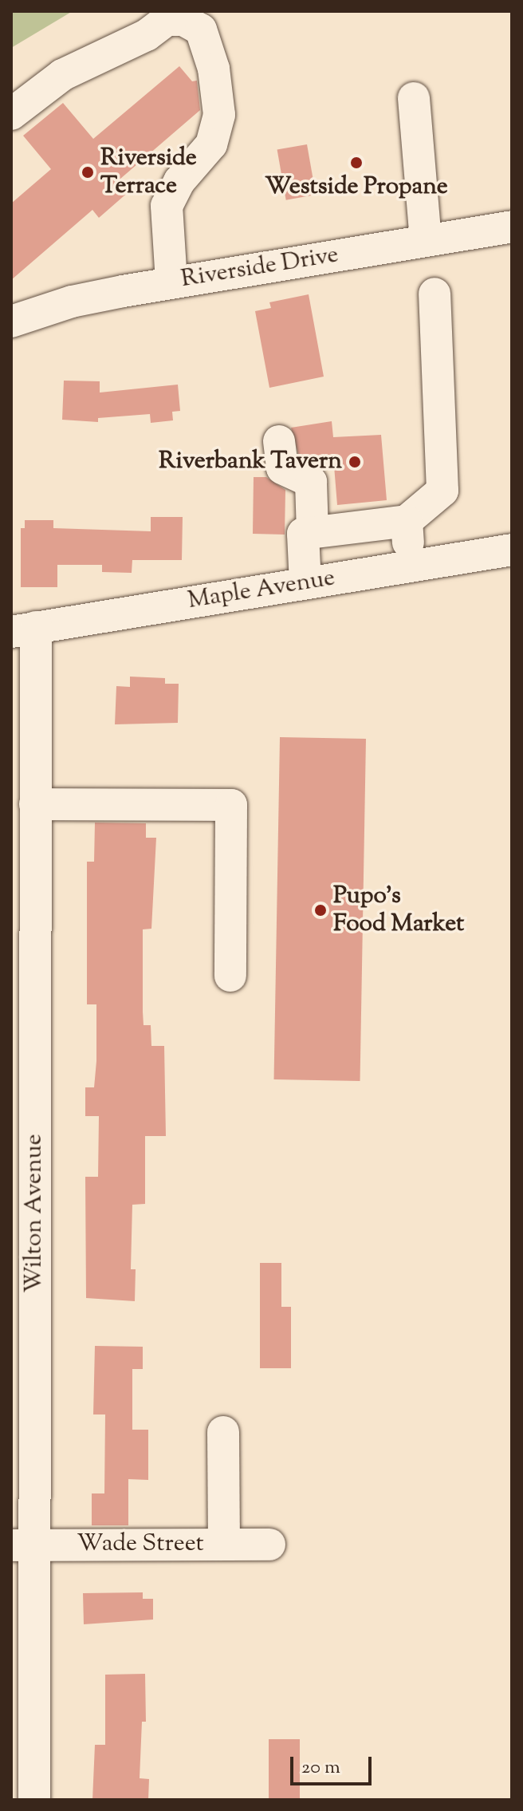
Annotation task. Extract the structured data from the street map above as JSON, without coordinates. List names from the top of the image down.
{
  "streets": {
    "street": [
      "Riverside Drive",
      "Maple Avenue",
      "Wilton Avenue",
      "Wade Street"
    ]
  },
  "crossings": [
    ["Maple Avenue", "Wilton Avenue"],
    ["Wilton Avenue", "Wade Street"]
  ],
  "places": [
    "Westside Propane",
    "Riverside Terrace",
    "Riverbank Tavern",
    "Pupo's Food Market"
  ],
  "scale_bar": "20 m"
}
